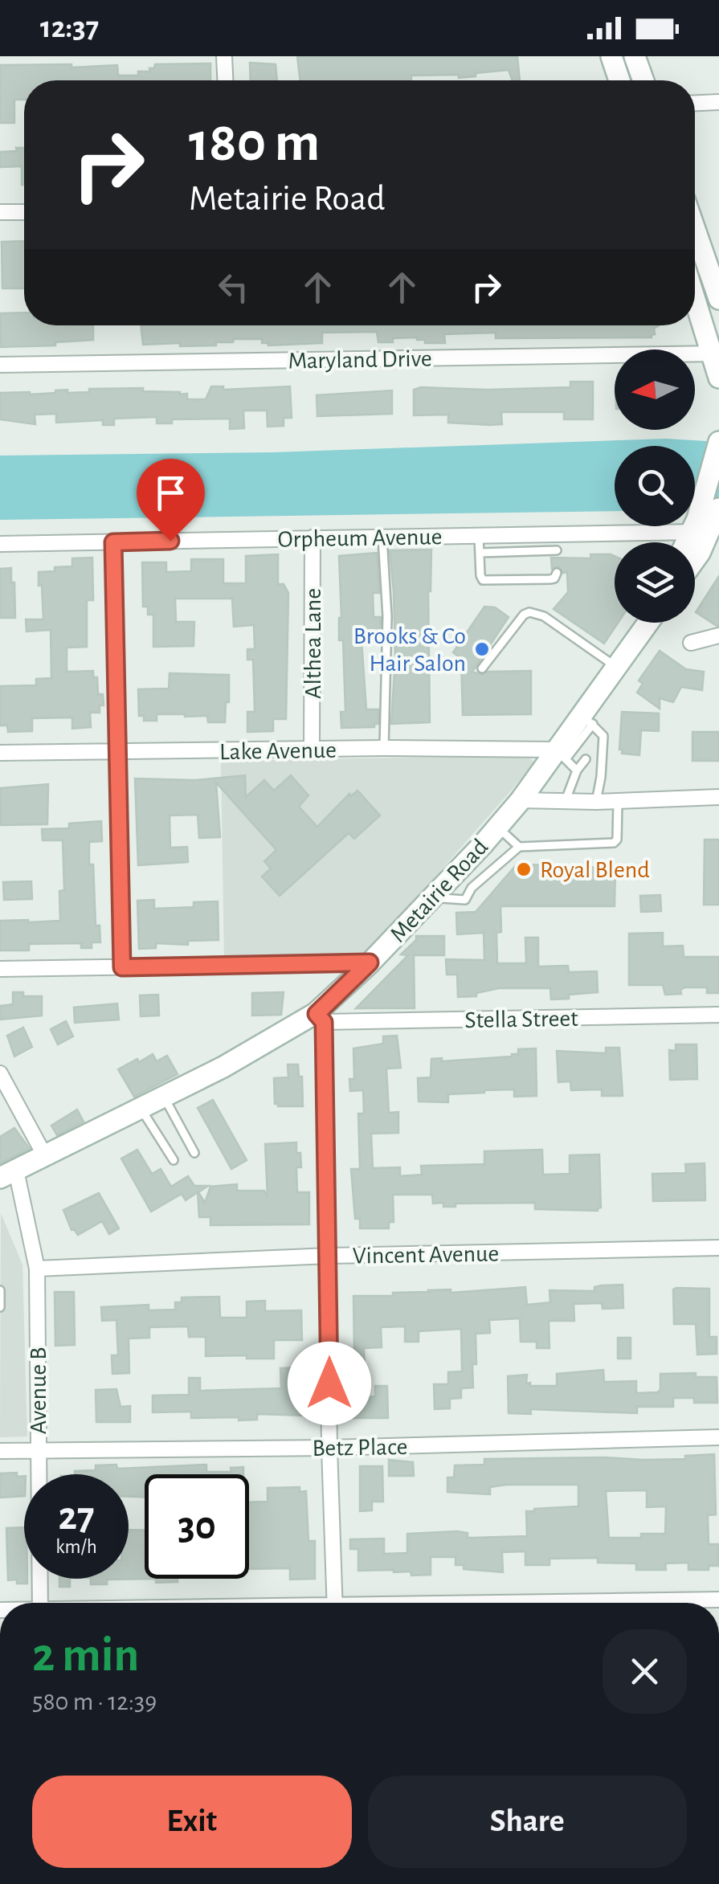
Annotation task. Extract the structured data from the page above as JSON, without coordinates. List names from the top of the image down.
{
  "streets": {
    "main road": ["Metairie Road"],
    "street": [
      "Maryland Drive",
      "Orpheum Avenue",
      "Althea Lane",
      "Lake Avenue",
      "Stella Street",
      "Vincent Avenue",
      "Avenue B",
      "Betz Place"
    ]
  },
  "crossings": [
    ["Orpheum Avenue", "Althea Lane"],
    ["Althea Lane", "Lake Avenue"],
    ["Lake Avenue", "Metairie Road"],
    ["Metairie Road", "Stella Street"],
    ["Metairie Road", "Avenue B"],
    ["Vincent Avenue", "Avenue B"],
    ["Avenue B", "Betz Place"]
  ],
  "places": ["Brooks & Co Hair Salon", "Royal Blend"],
  "north": "left",
  "page": {
    "status": "12:37",
    "turn": ["180 m", "Metairie Road"],
    "speed": "27 km/h",
    "limit": "30",
    "heading": ["2 min", "580 m · 12:39"],
    "buttons": ["Exit", "Share"]
  }
}
